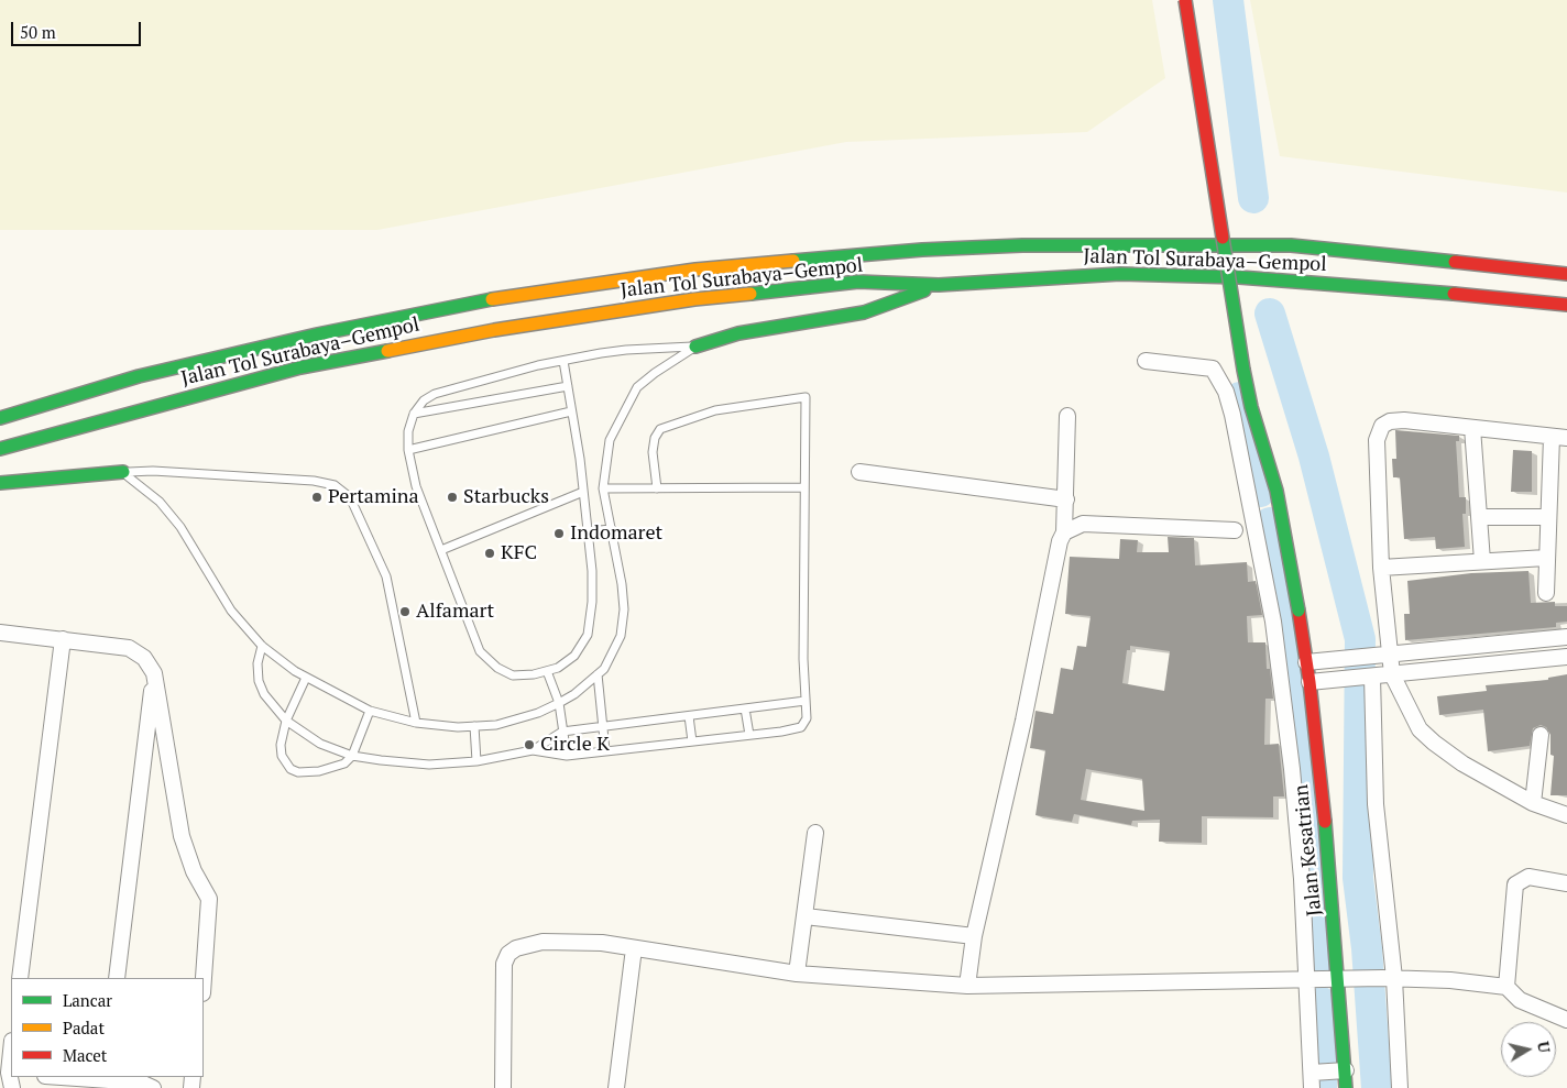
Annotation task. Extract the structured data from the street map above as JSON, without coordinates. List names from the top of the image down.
{
  "streets": {
    "main road": ["Jalan Tol Surabaya–Gempol", "Jalan Kesatrian"]
  },
  "places": [
    "Pertamina",
    "Starbucks",
    "Indomaret",
    "KFC",
    "Alfamart",
    "Circle K"
  ],
  "legend": ["Lancar", "Padat", "Macet"],
  "scale_bar": "50 m",
  "north": "right"
}
